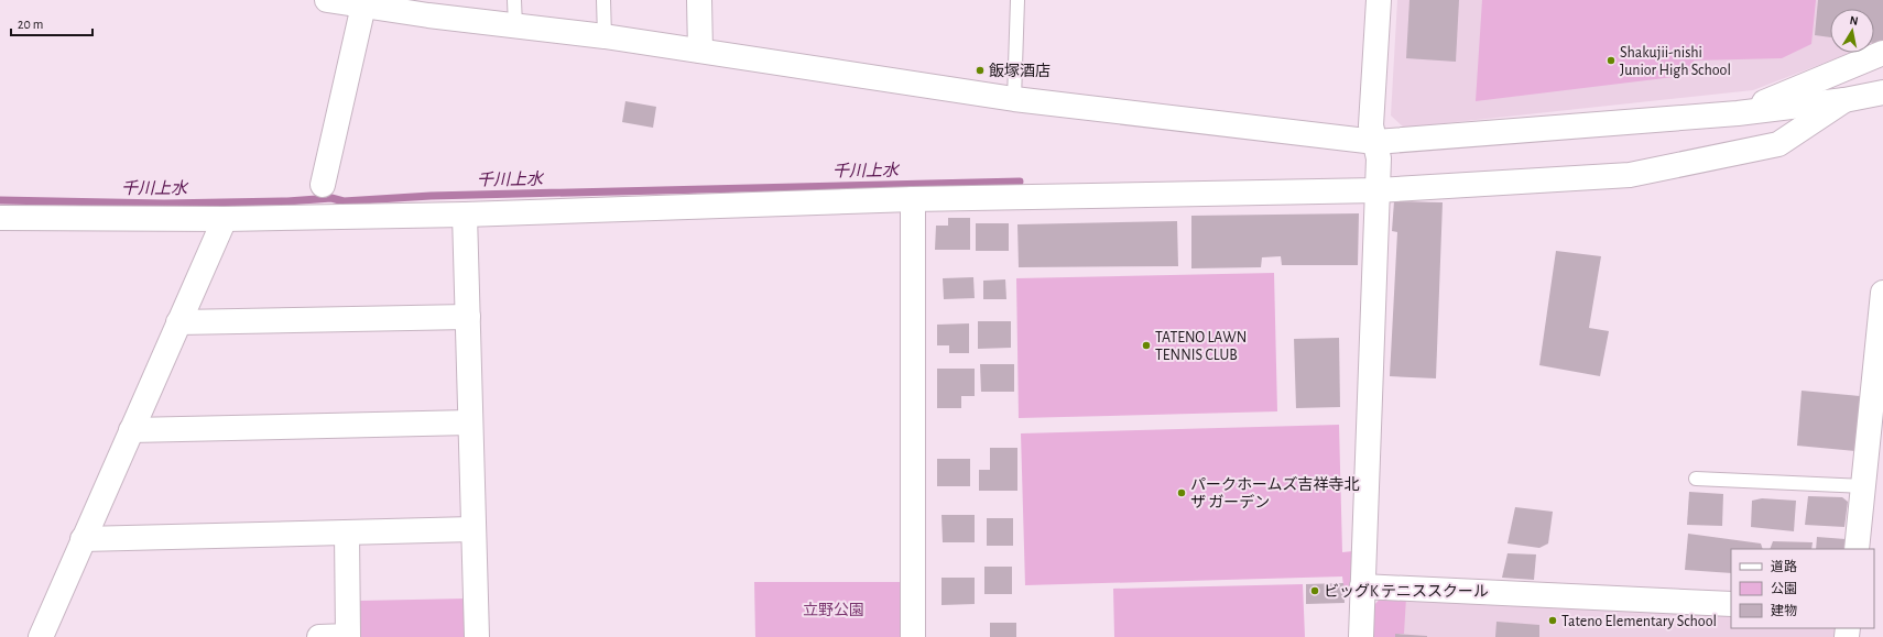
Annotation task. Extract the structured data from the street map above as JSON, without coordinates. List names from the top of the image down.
{
  "water": ["千川上水"],
  "parks": ["立野公園"],
  "places": [
    "Shakujii-nishi Junior High School",
    "飯塚酒店",
    "TATENO LAWN TENNIS CLUB",
    "パークホームズ吉祥寺北 ザ ガーデン",
    "ビッグK テニススクール",
    "Tateno Elementary School"
  ],
  "legend": ["道路", "公園", "建物"],
  "scale_bar": "20 m",
  "north": "top"
}
